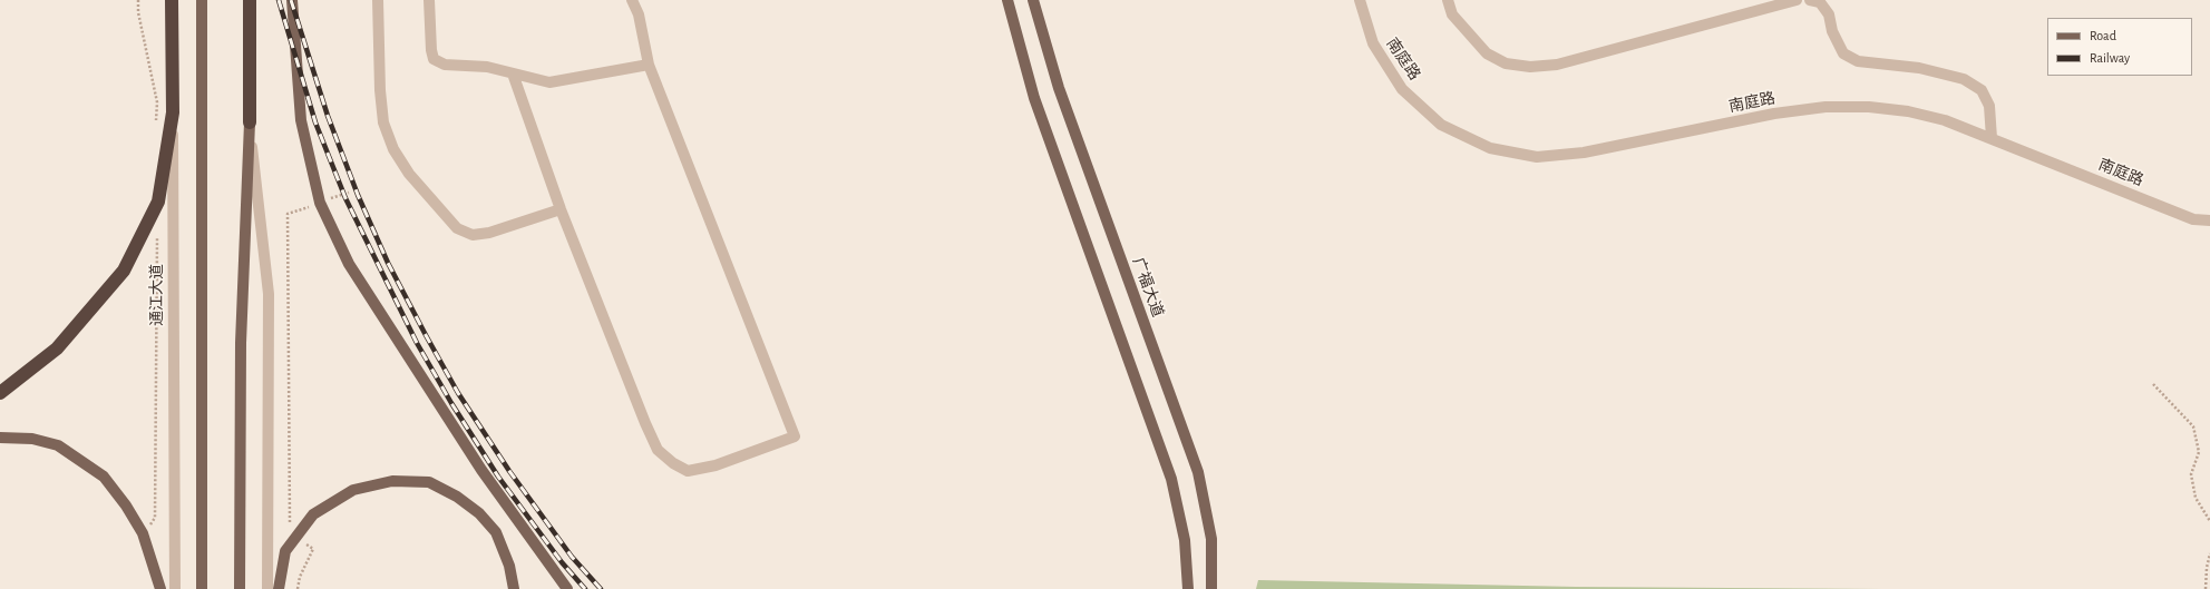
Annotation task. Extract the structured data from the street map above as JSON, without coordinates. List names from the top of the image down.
{
  "streets": {
    "highway": ["通江大道"],
    "main road": ["广福大道"],
    "street": ["南庭路"]
  },
  "legend": ["Road", "Railway"]
}
